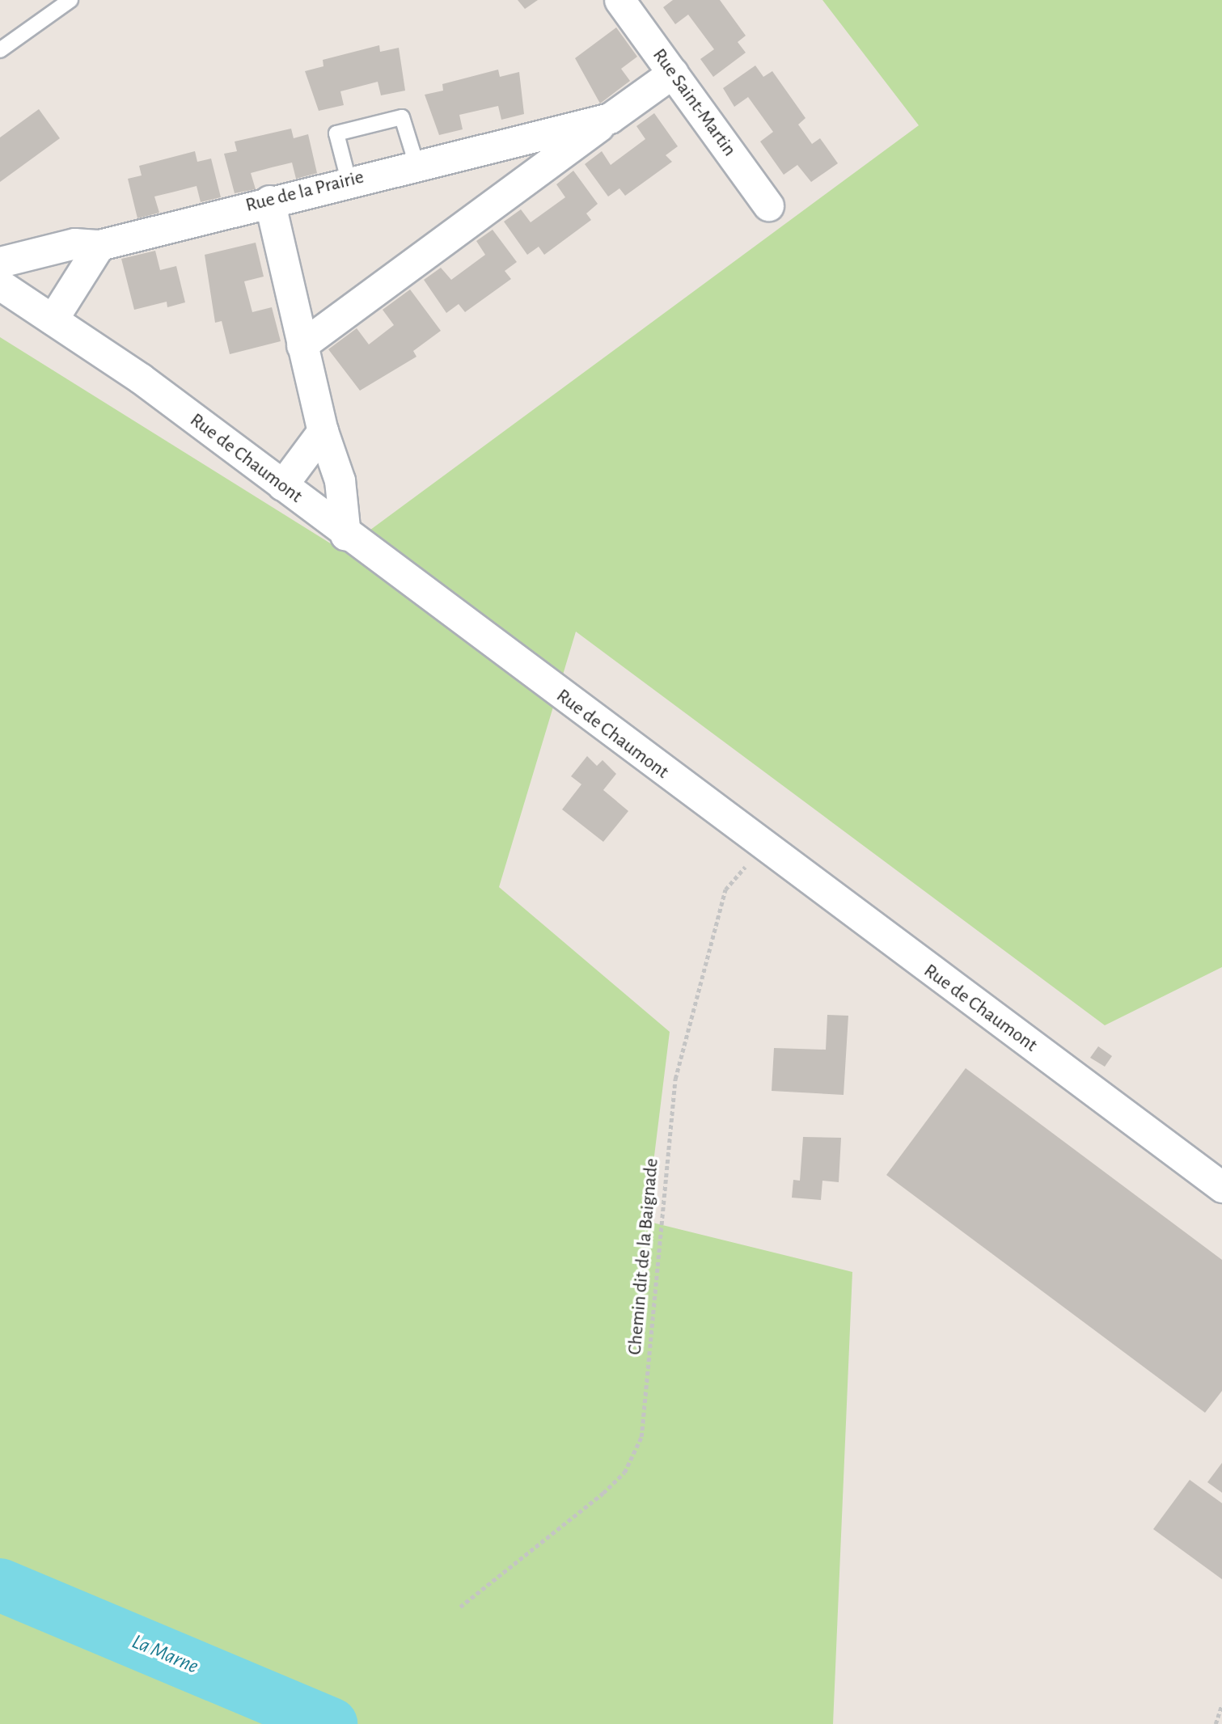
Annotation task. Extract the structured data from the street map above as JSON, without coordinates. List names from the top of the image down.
{
  "streets": {
    "street": ["Rue Saint-Martin", "Rue de la Prairie", "Rue de Chaumont"],
    "path": ["Chemin dit de la Baignade"]
  },
  "crossings": [
    ["Rue Saint-Martin", "Rue de la Prairie"],
    ["Rue de Chaumont", "Chemin dit de la Baignade"]
  ],
  "water": ["La Marne"]
}
